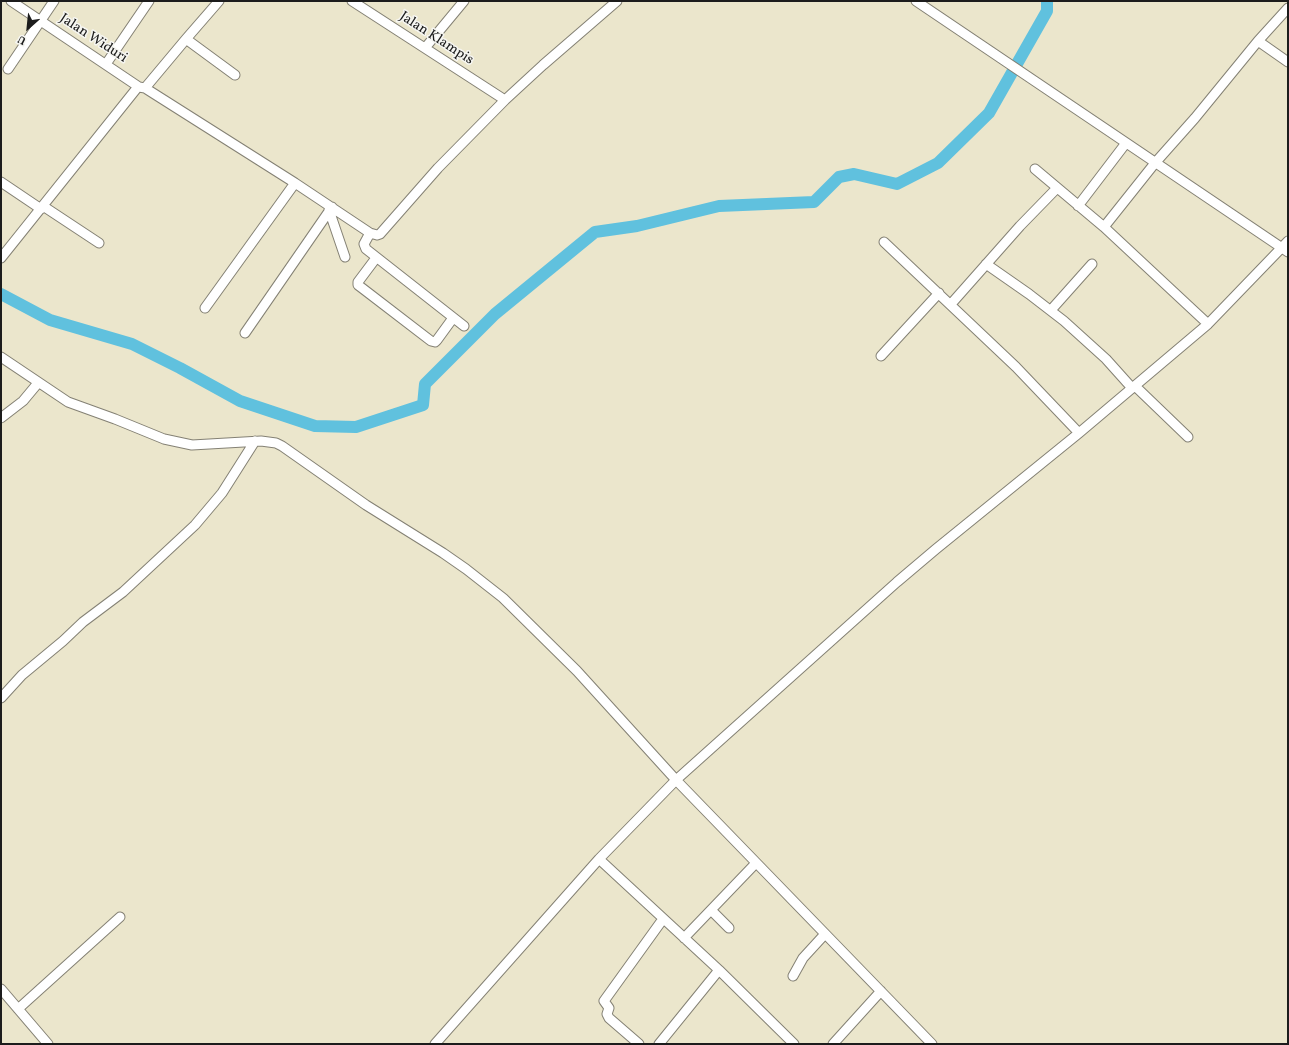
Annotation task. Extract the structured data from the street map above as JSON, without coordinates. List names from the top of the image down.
{
  "streets": {
    "street": ["Jalan Widuri", "Jalan Klampis"]
  },
  "north": "bottom left"
}
